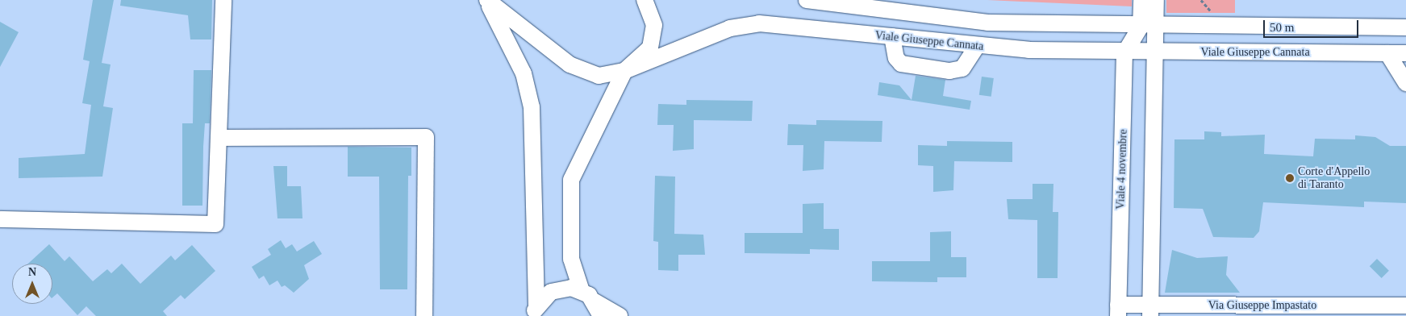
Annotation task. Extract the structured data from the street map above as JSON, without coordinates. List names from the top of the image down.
{
  "streets": {
    "street": ["Viale Giuseppe Cannata", "Viale 4 novembre", "Via Giuseppe Impastato"]
  },
  "crossings": [
    ["Viale Giuseppe Cannata", "Viale 4 novembre"],
    ["Viale 4 novembre", "Via Giuseppe Impastato"]
  ],
  "places": ["Corte d'Appello di Taranto"],
  "scale_bar": "50 m",
  "north": "top"
}
